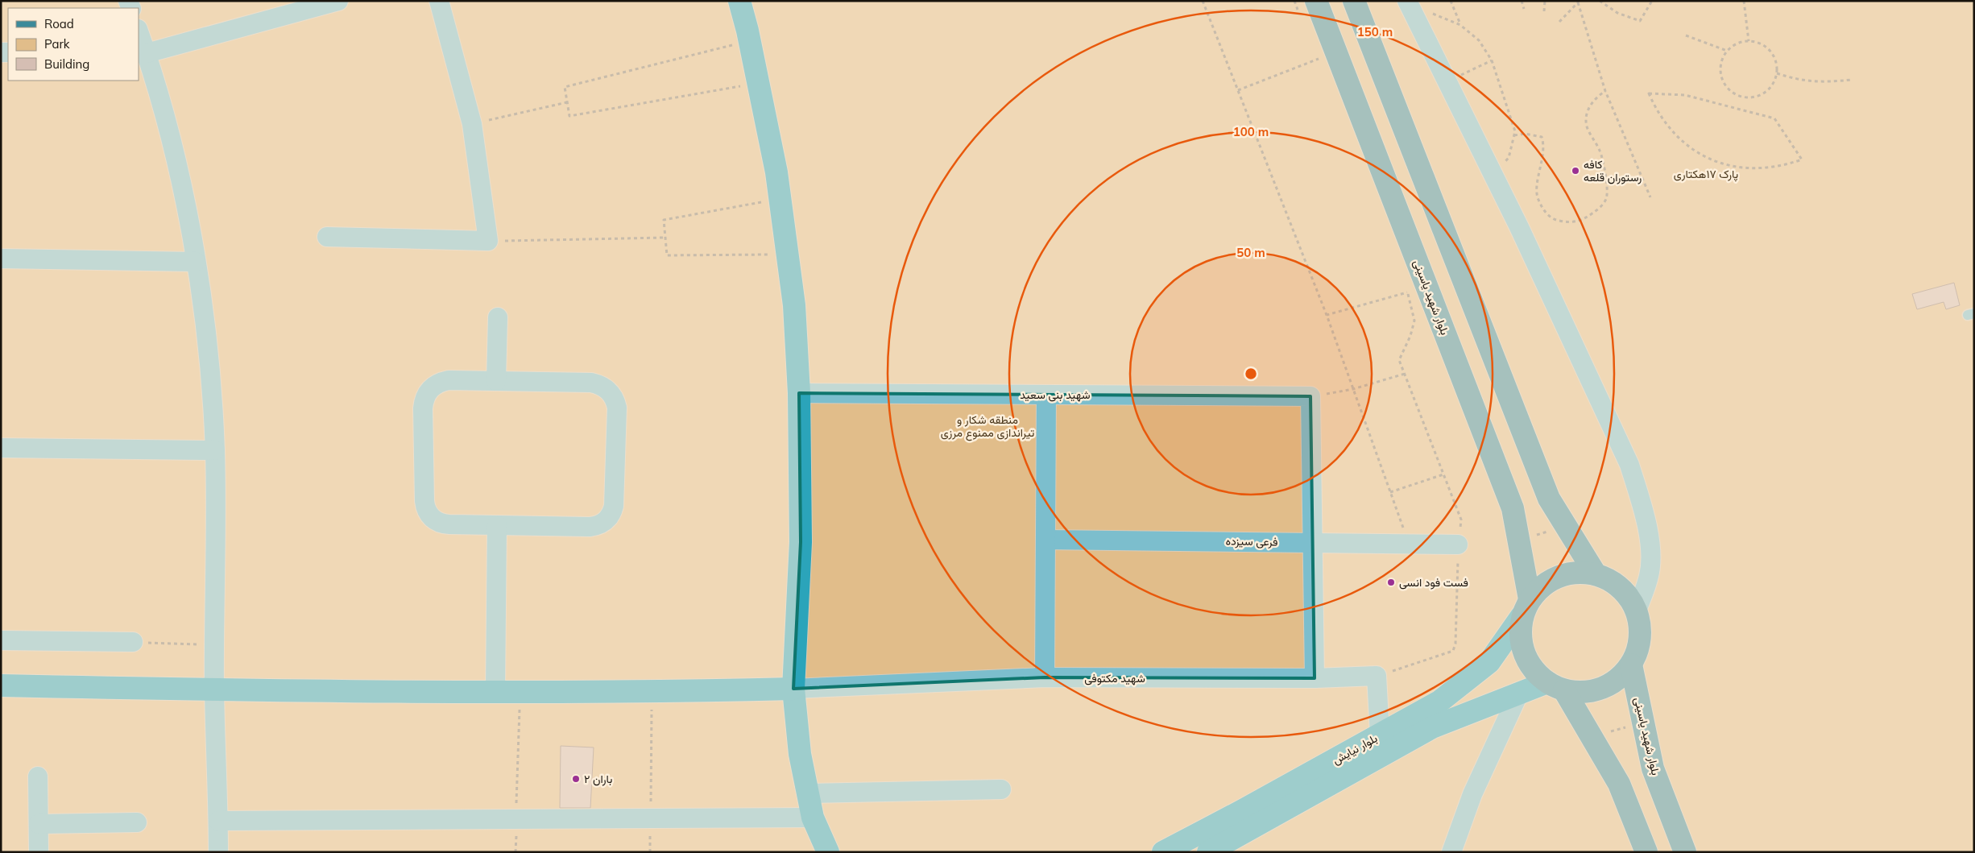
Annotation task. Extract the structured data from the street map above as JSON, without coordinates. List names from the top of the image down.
{
  "streets": {
    "main road": ["بلوار شهید یاسینی"],
    "street": [
      "شهید بنی سعید",
      "فرعی سیزده",
      "شهید مکتوفی",
      "بلوار نیایش"
    ]
  },
  "crossings": [
    ["بلوار شهید یاسینی", "بلوار نیایش"]
  ],
  "parks": ["پارک ۱۷هکتاری", "منطقه شکار و تیراندازی ممنوع مرزی"],
  "places": ["کافه رستوران قلعه", "فست فود انسی", "باران ۲"],
  "legend": ["Road", "Park", "Building"],
  "rings": ["150 m", "100 m", "50 m"]
}
